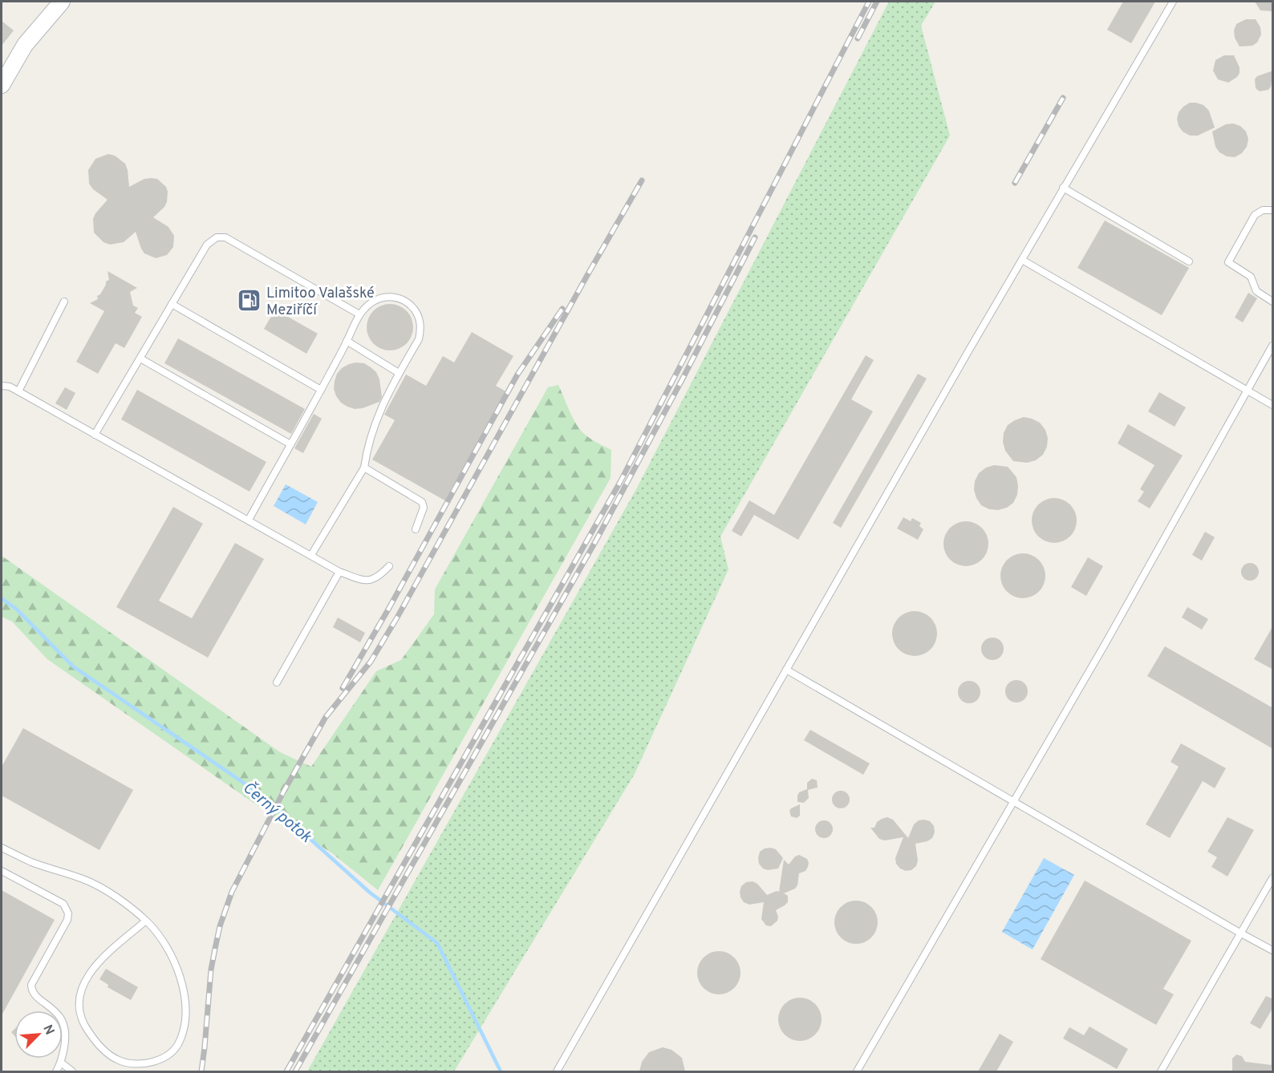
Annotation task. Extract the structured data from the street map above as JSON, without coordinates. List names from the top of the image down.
{
  "water": ["Černý potok"],
  "places": {
    "fuel station": ["Limitoo Valašské Meziříčí"]
  },
  "north": "top right"
}
